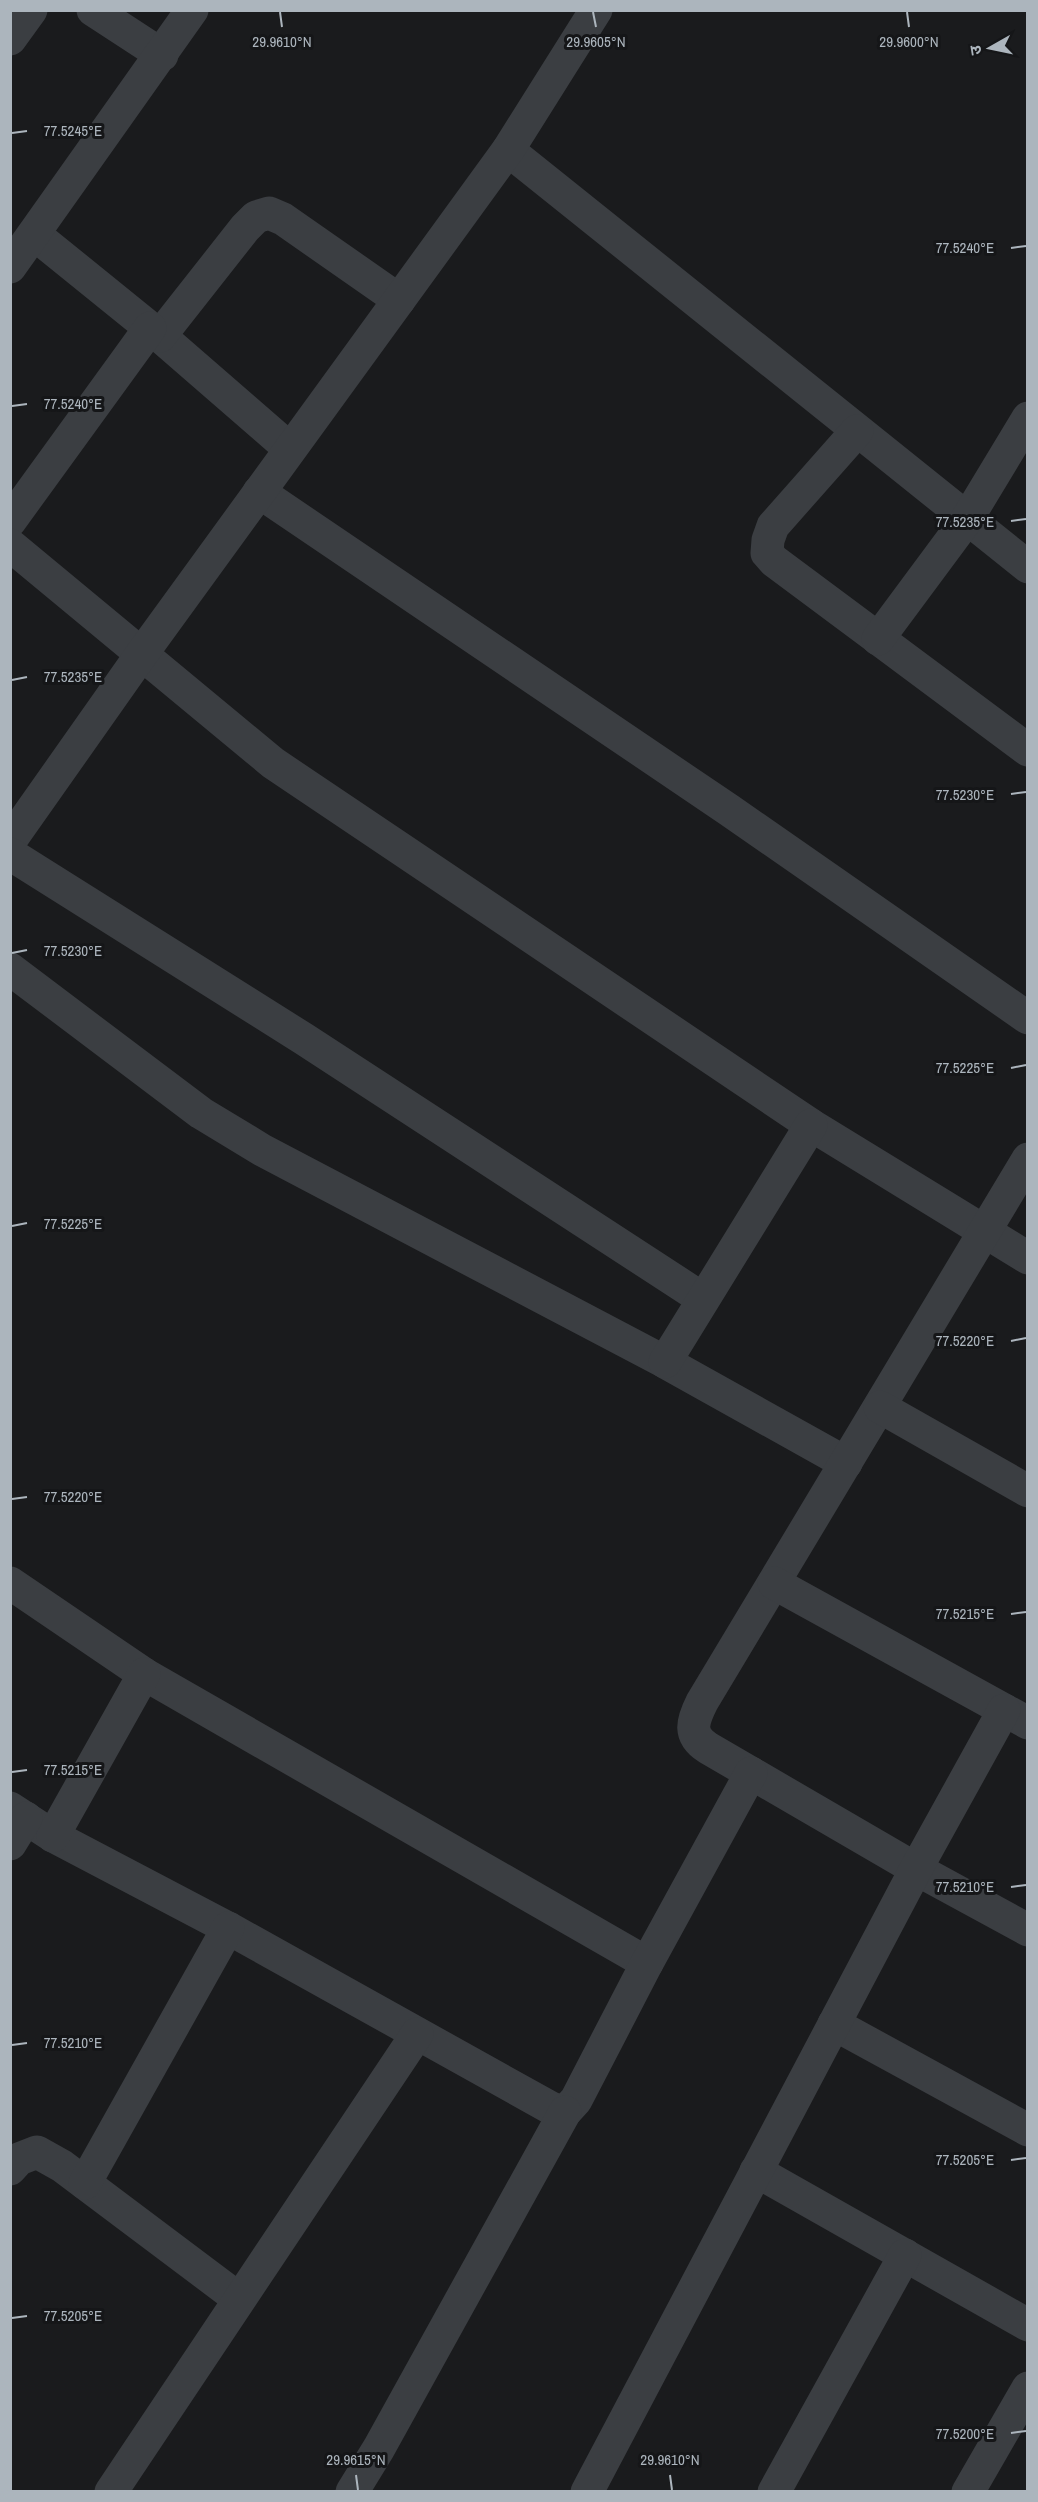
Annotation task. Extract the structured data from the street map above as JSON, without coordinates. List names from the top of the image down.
{
  "north": "left",
  "coordinates": [
    "29.9610°N",
    "29.9605°N",
    "29.9600°N",
    "77.5245°E",
    "77.5240°E",
    "77.5235°E",
    "77.5230°E",
    "77.5225°E",
    "77.5220°E",
    "77.5215°E",
    "77.5210°E",
    "77.5205°E",
    "77.5200°E",
    "29.9615°N"
  ]
}
